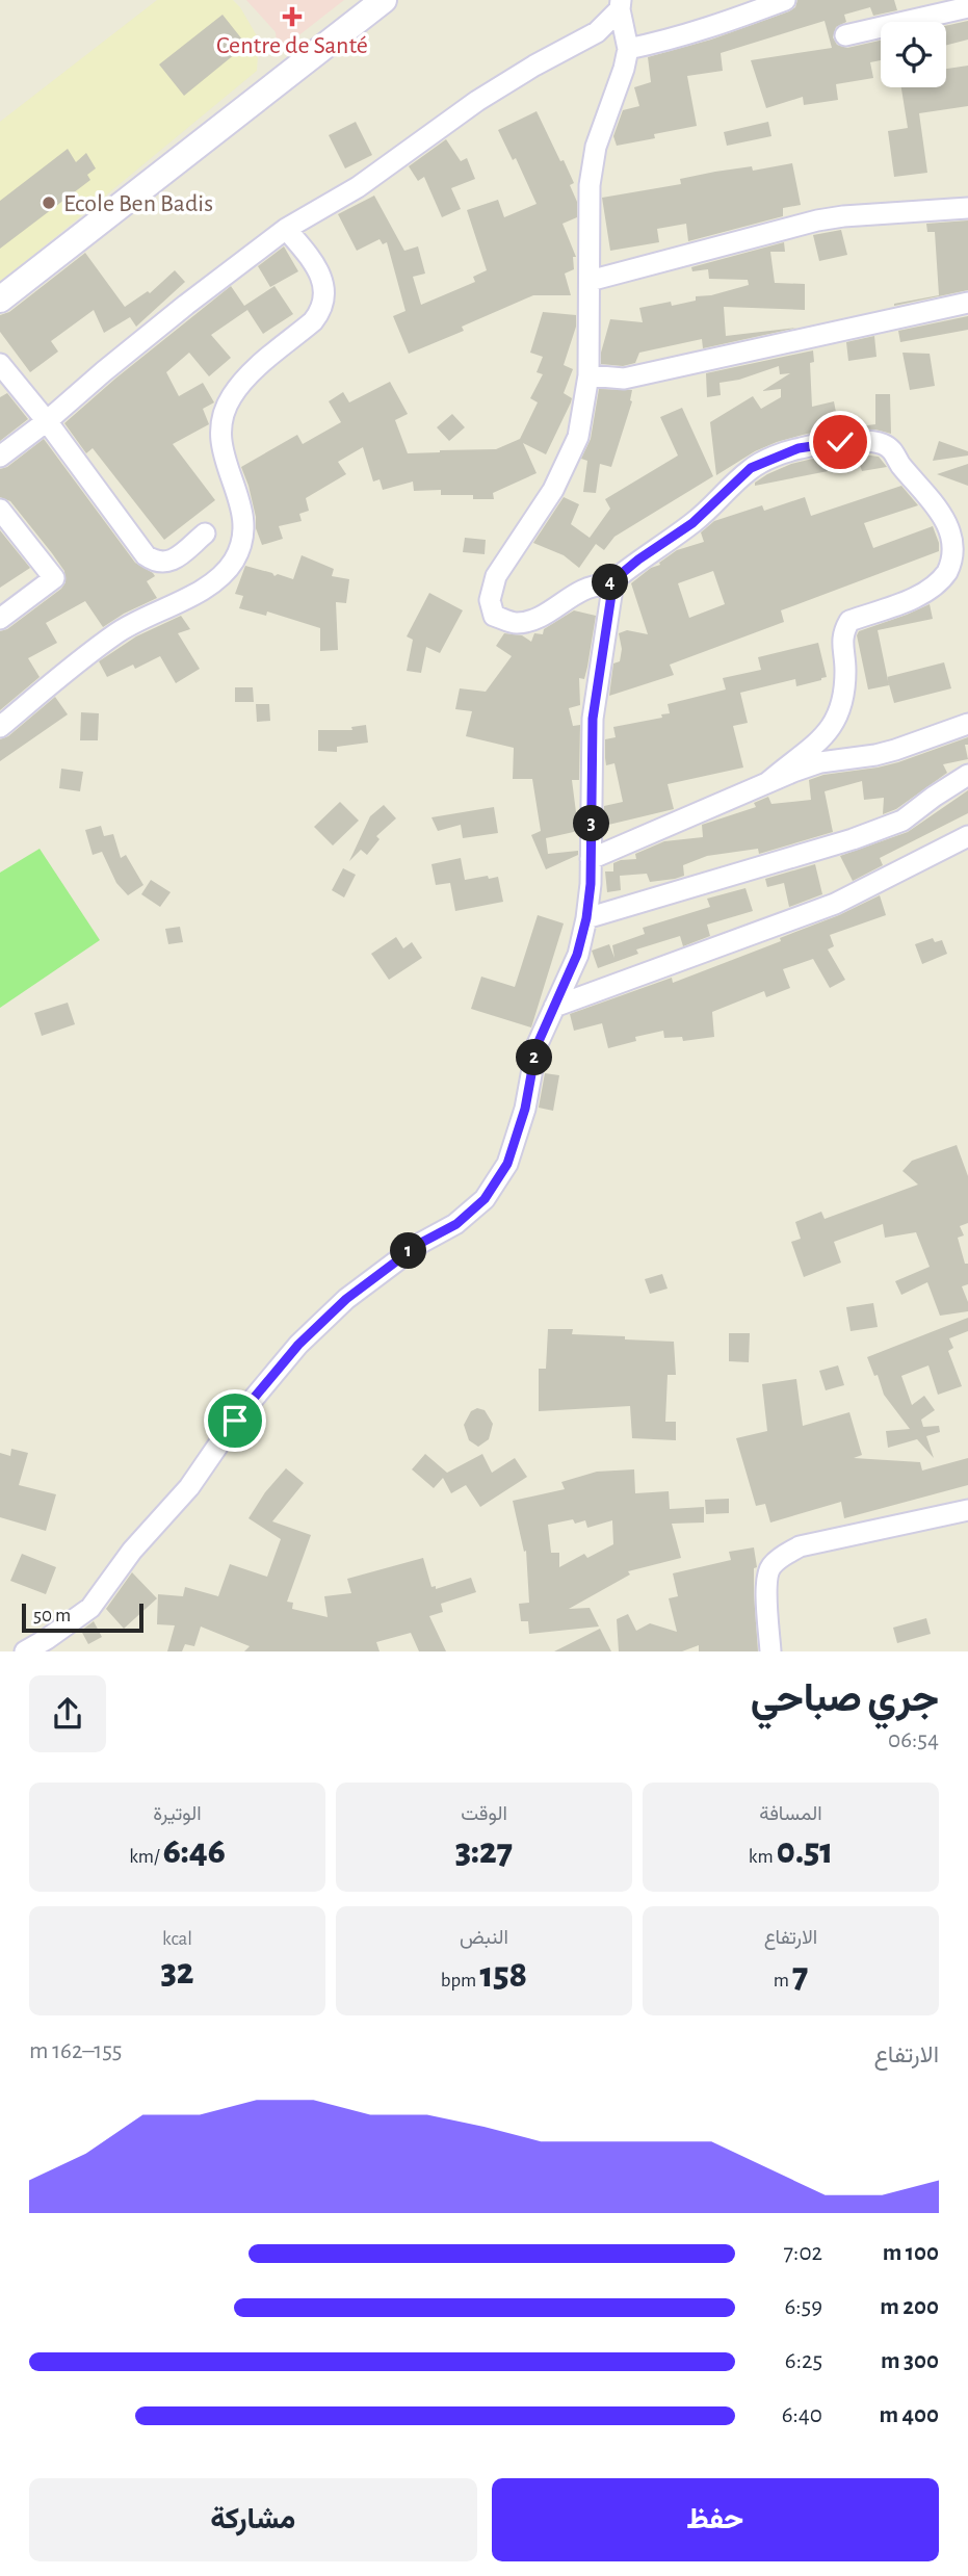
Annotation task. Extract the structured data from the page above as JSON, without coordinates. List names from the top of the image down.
{
  "places": {
    "health": ["Centre de Santé"],
    "other": ["Ecole Ben Badis"]
  },
  "scale_bar": "50 m",
  "page": {
    "pins": [
      "4",
      "3",
      "2",
      "1"
    ],
    "scale": "50 m",
    "heading": ["جري صباحي", "06:54"],
    "stats": [
      ["المسافة", "0.51 km"],
      ["الوقت", "3:27"],
      ["الوتيرة", "6:46 /km"],
      ["الارتفاع", "7 m"],
      ["النبض", "158 bpm"],
      ["kcal", "32"]
    ],
    "chart": ["الارتفاع", "155–162 m"],
    "list": [
      {
        "name": "100 m",
        "note": "7:02"
      },
      {
        "name": "200 m",
        "note": "6:59"
      },
      {
        "name": "300 m",
        "note": "6:25"
      },
      {
        "name": "400 m",
        "note": "6:40"
      }
    ],
    "buttons": ["حفظ", "مشاركة"]
  }
}
